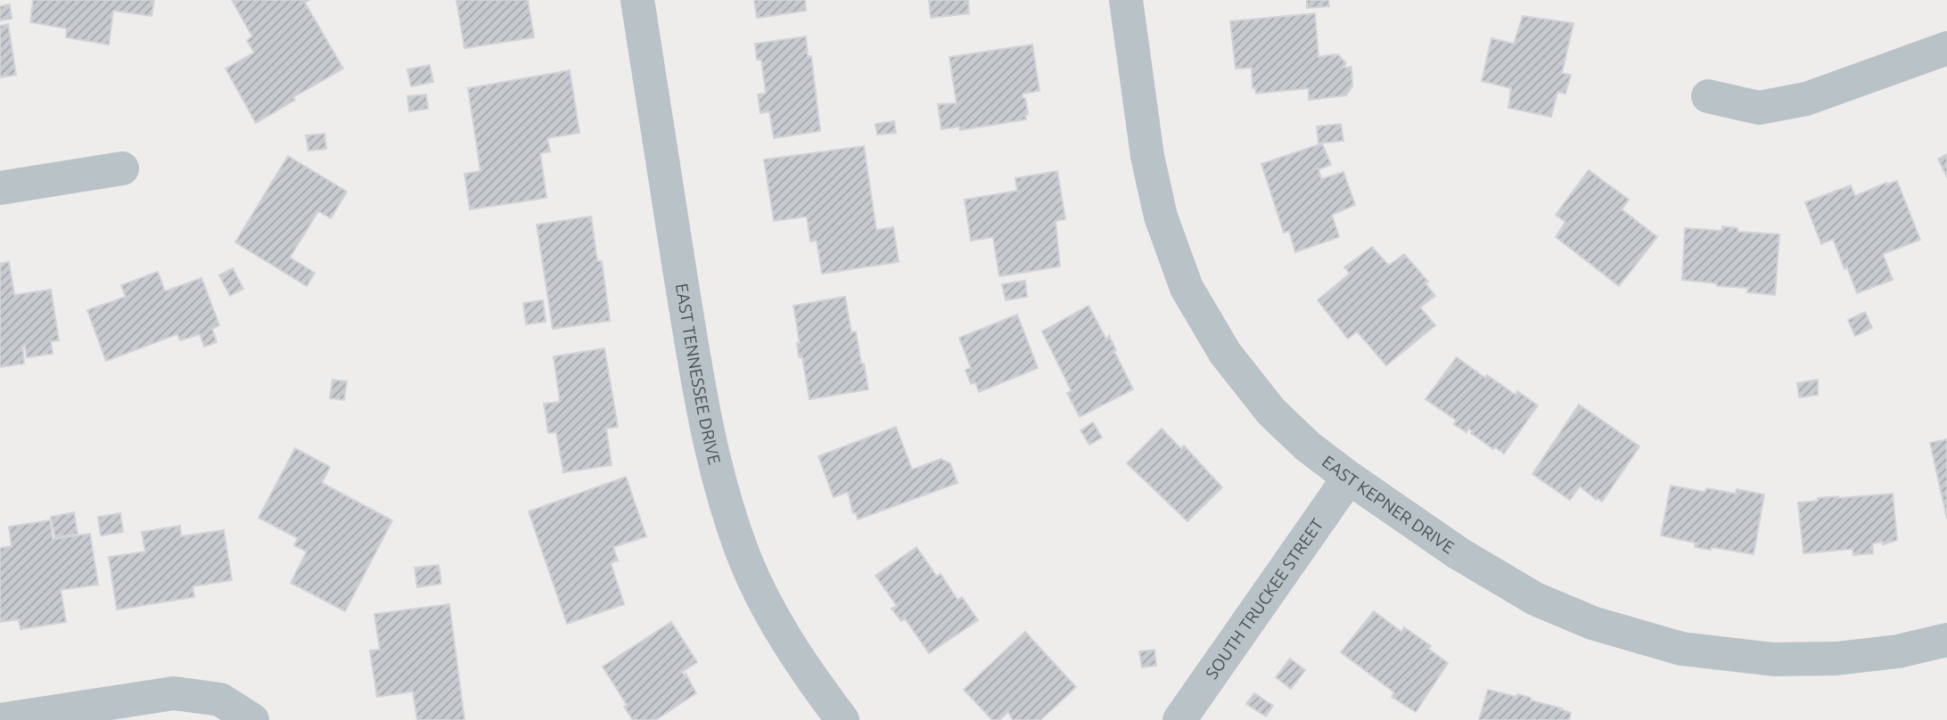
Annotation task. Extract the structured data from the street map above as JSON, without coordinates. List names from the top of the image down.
{
  "streets": {
    "street": ["EAST TENNESSEE DRIVE", "EAST KEPNER DRIVE", "SOUTH TRUCKEE STREET"]
  },
  "crossings": [
    ["EAST KEPNER DRIVE", "SOUTH TRUCKEE STREET"]
  ]
}
